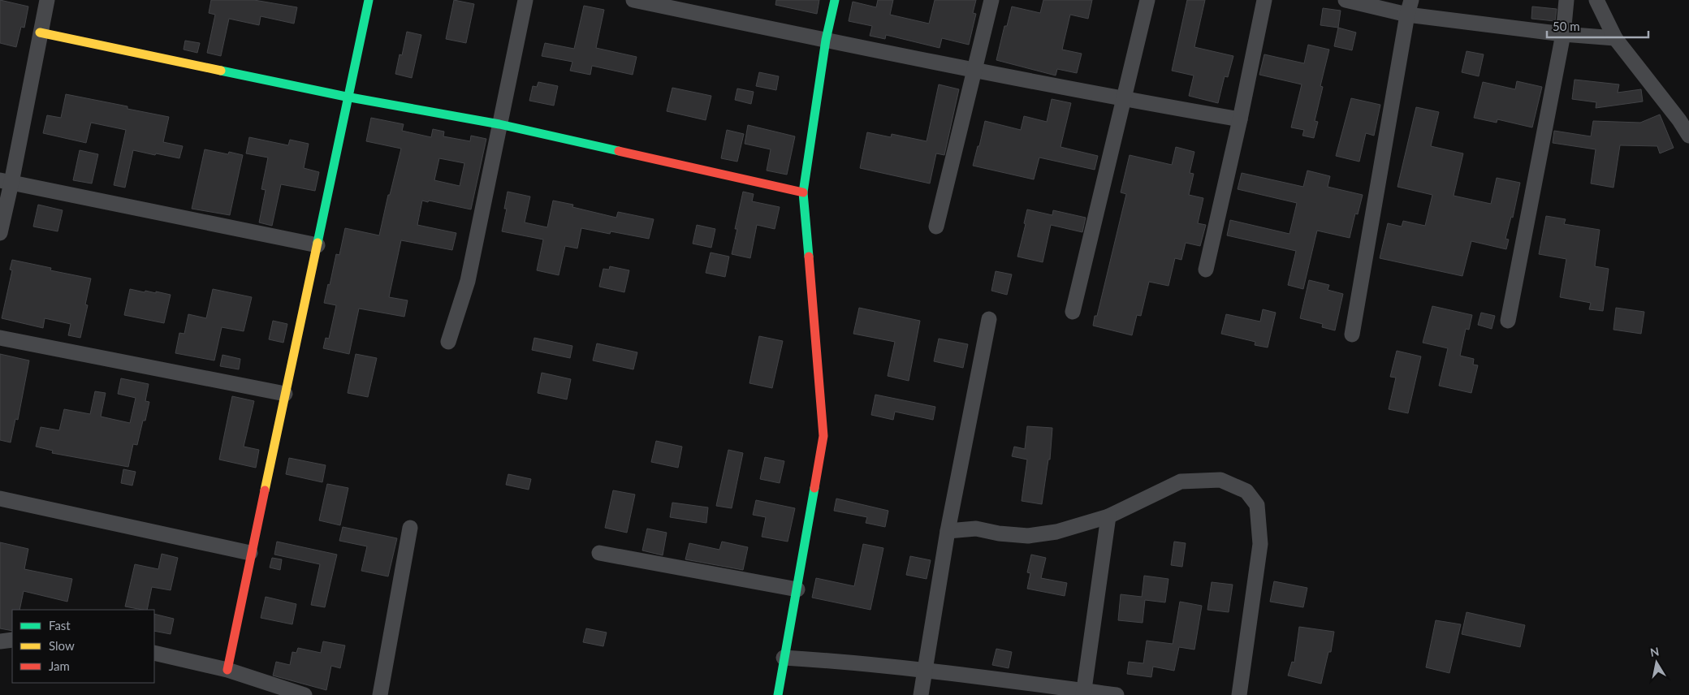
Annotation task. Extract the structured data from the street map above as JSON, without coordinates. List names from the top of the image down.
{
  "legend": ["Fast", "Slow", "Jam"],
  "scale_bar": "50 m",
  "north": "top"
}
